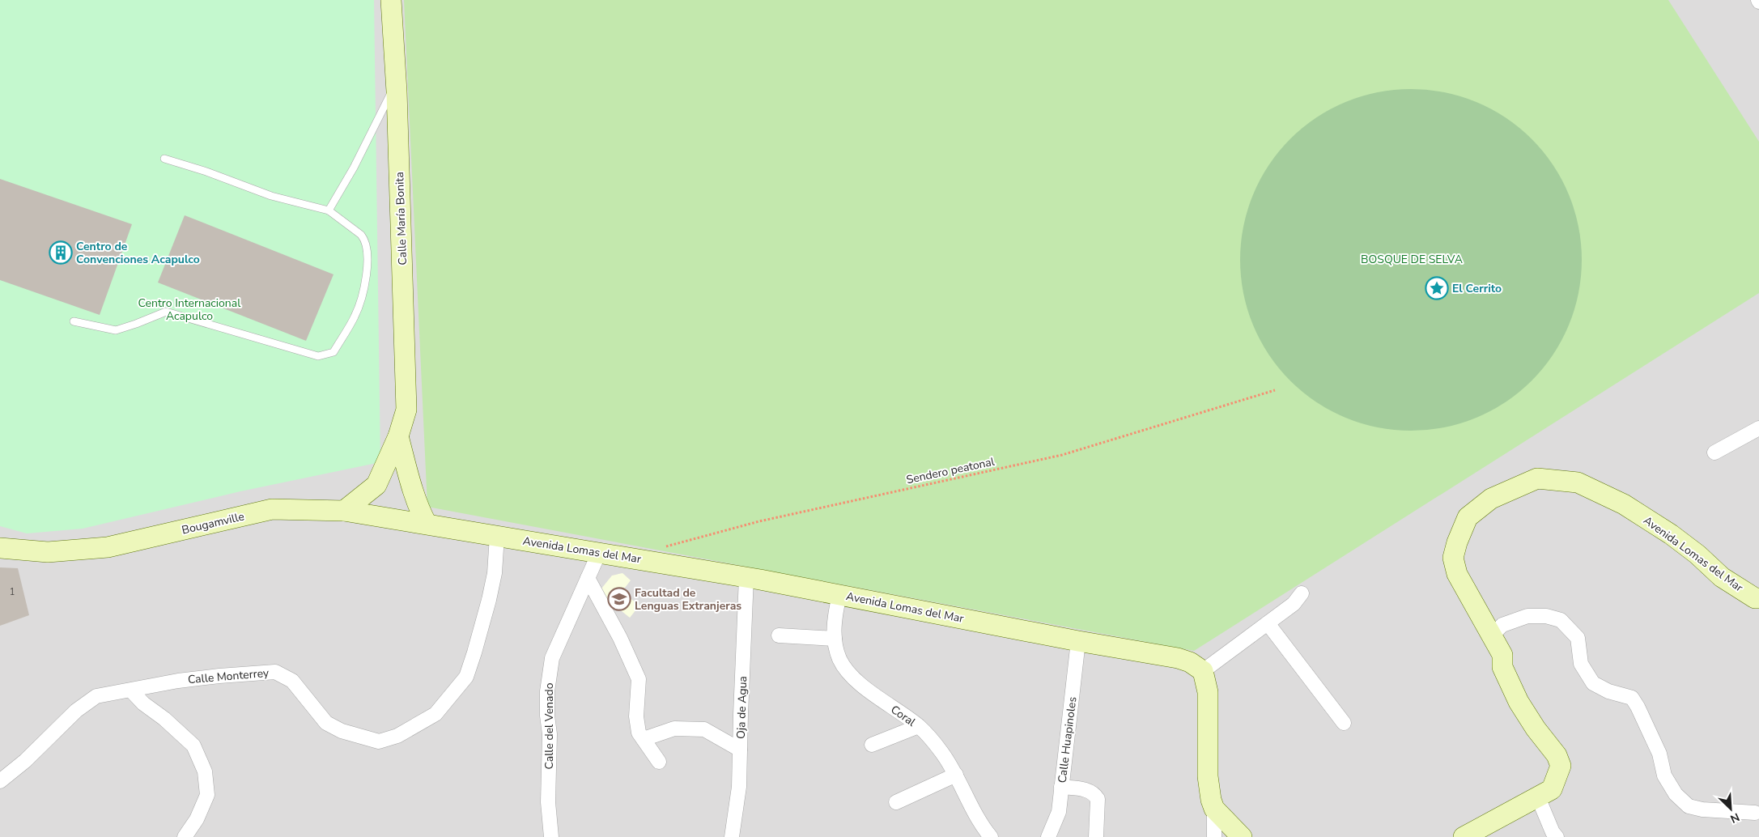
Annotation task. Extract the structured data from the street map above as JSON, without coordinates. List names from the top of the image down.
{
  "streets": {
    "main road": ["Calle María Bonita", "Bougamville", "Avenida Lomas del Mar"],
    "street": [
      "Calle Monterrey",
      "Oja de Agua",
      "Coral",
      "Calle del Venado",
      "Calle Huapinoles"
    ],
    "path": ["Sendero peatonal"]
  },
  "crossings": [
    ["Calle María Bonita", "Bougamville"],
    ["Bougamville", "Avenida Lomas del Mar"],
    ["Avenida Lomas del Mar", "Calle Monterrey"],
    ["Avenida Lomas del Mar", "Oja de Agua"],
    ["Avenida Lomas del Mar", "Coral"],
    ["Avenida Lomas del Mar", "Calle del Venado"],
    ["Avenida Lomas del Mar", "Calle Huapinoles"]
  ],
  "parks": ["BOSQUE DE SELVA", "Centro Internacional Acapulco"],
  "places": {
    "building": ["Centro de Convenciones Acapulco"],
    "place": ["El Cerrito"],
    "school or university": ["Facultad de Lenguas Extranjeras"]
  },
  "house_numbers": ["1"],
  "north": "bottom right"
}
